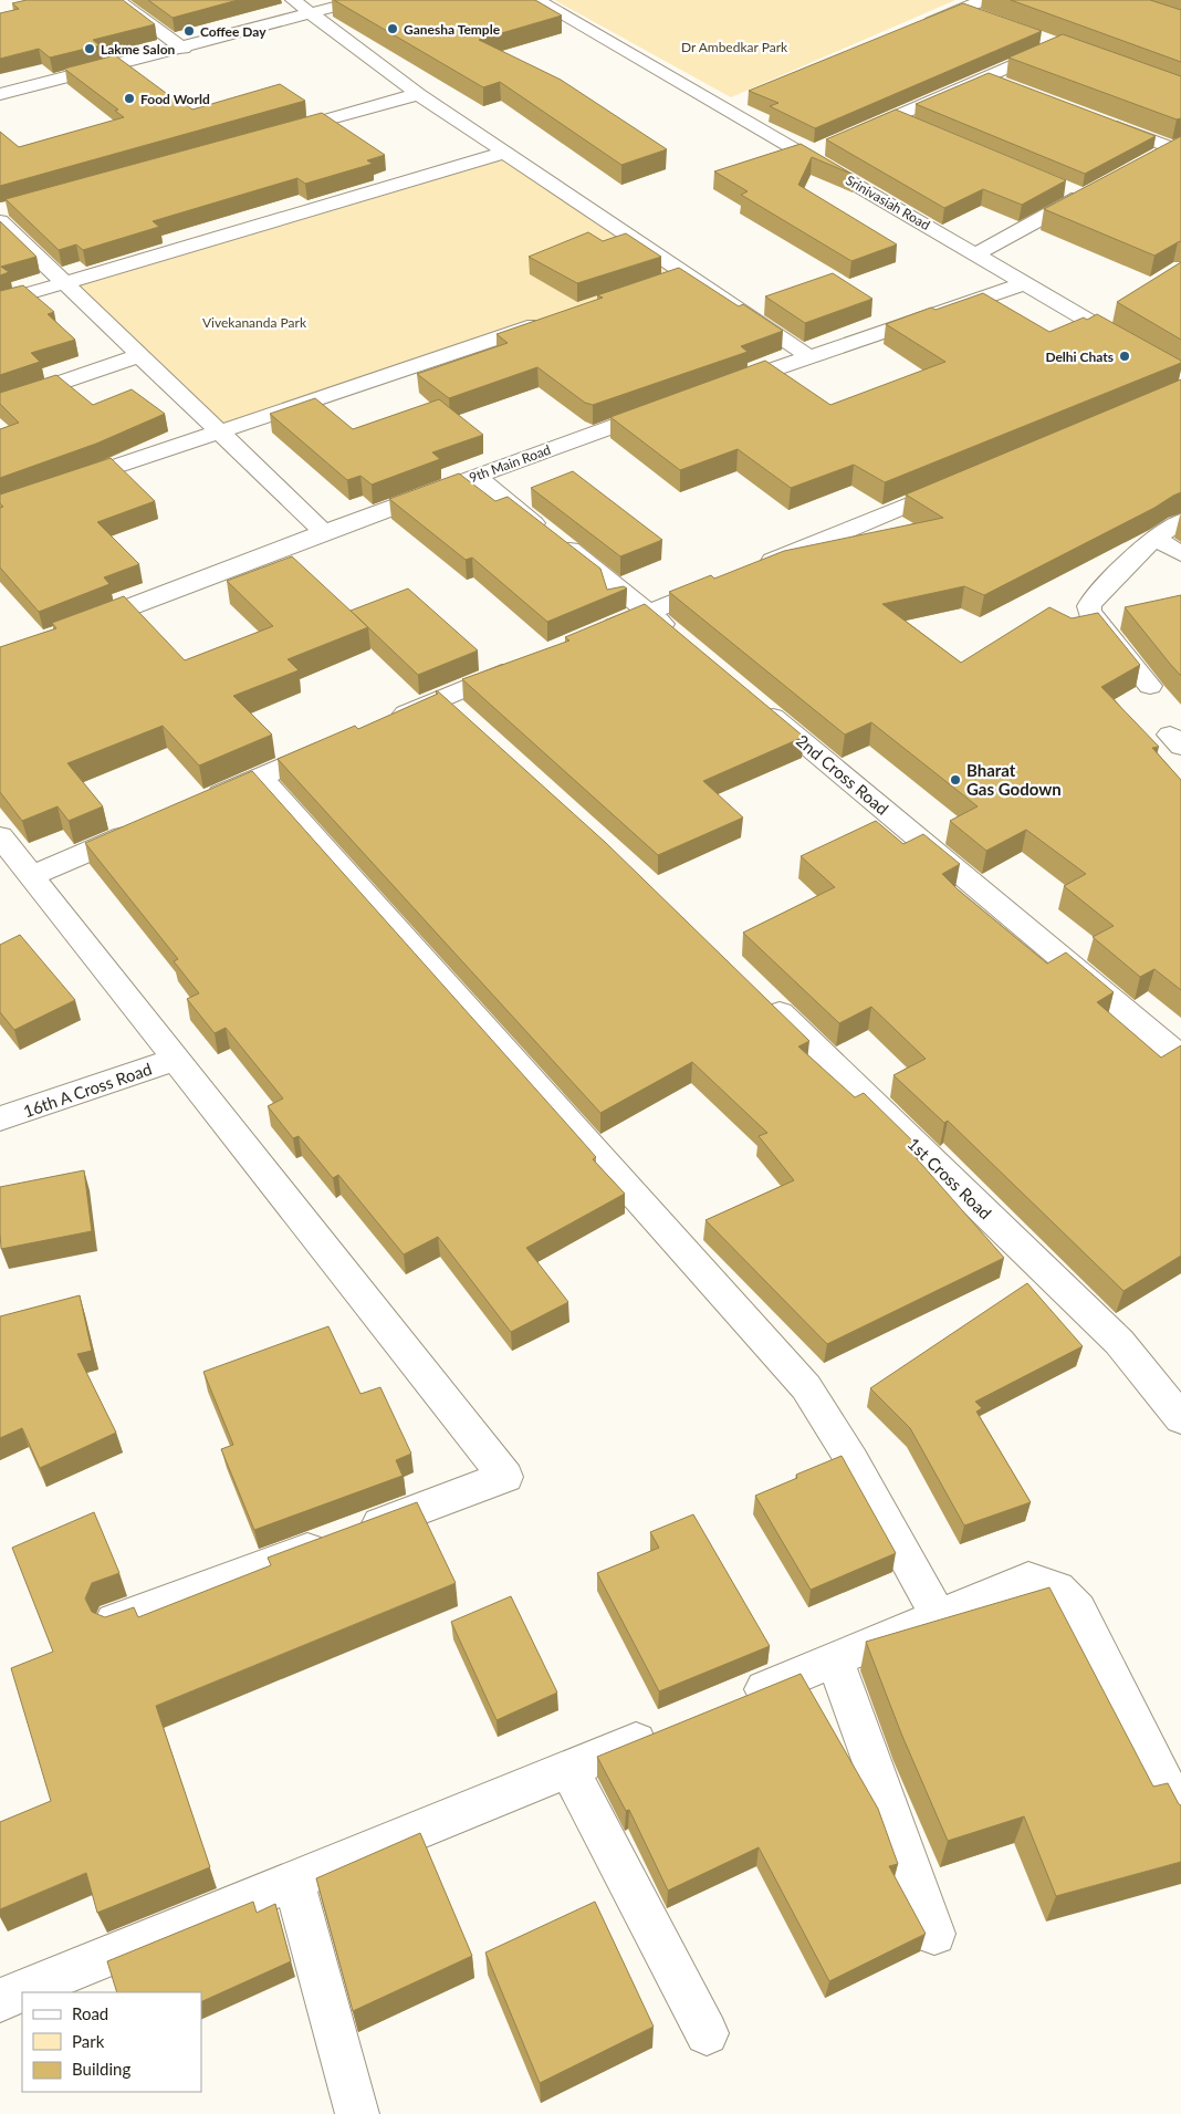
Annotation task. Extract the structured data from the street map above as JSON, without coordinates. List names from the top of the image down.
{
  "streets": {
    "street": [
      "Srinivasiah Road",
      "9th Main Road",
      "2nd Cross Road",
      "16th A Cross Road",
      "1st Cross Road"
    ]
  },
  "parks": ["Dr Ambedkar Park", "Vivekananda Park"],
  "places": [
    "Ganesha Temple",
    "Coffee Day",
    "Lakme Salon",
    "Food World",
    "Delhi Chats",
    "Bharat Gas Godown"
  ],
  "legend": ["Road", "Park", "Building"]
}
